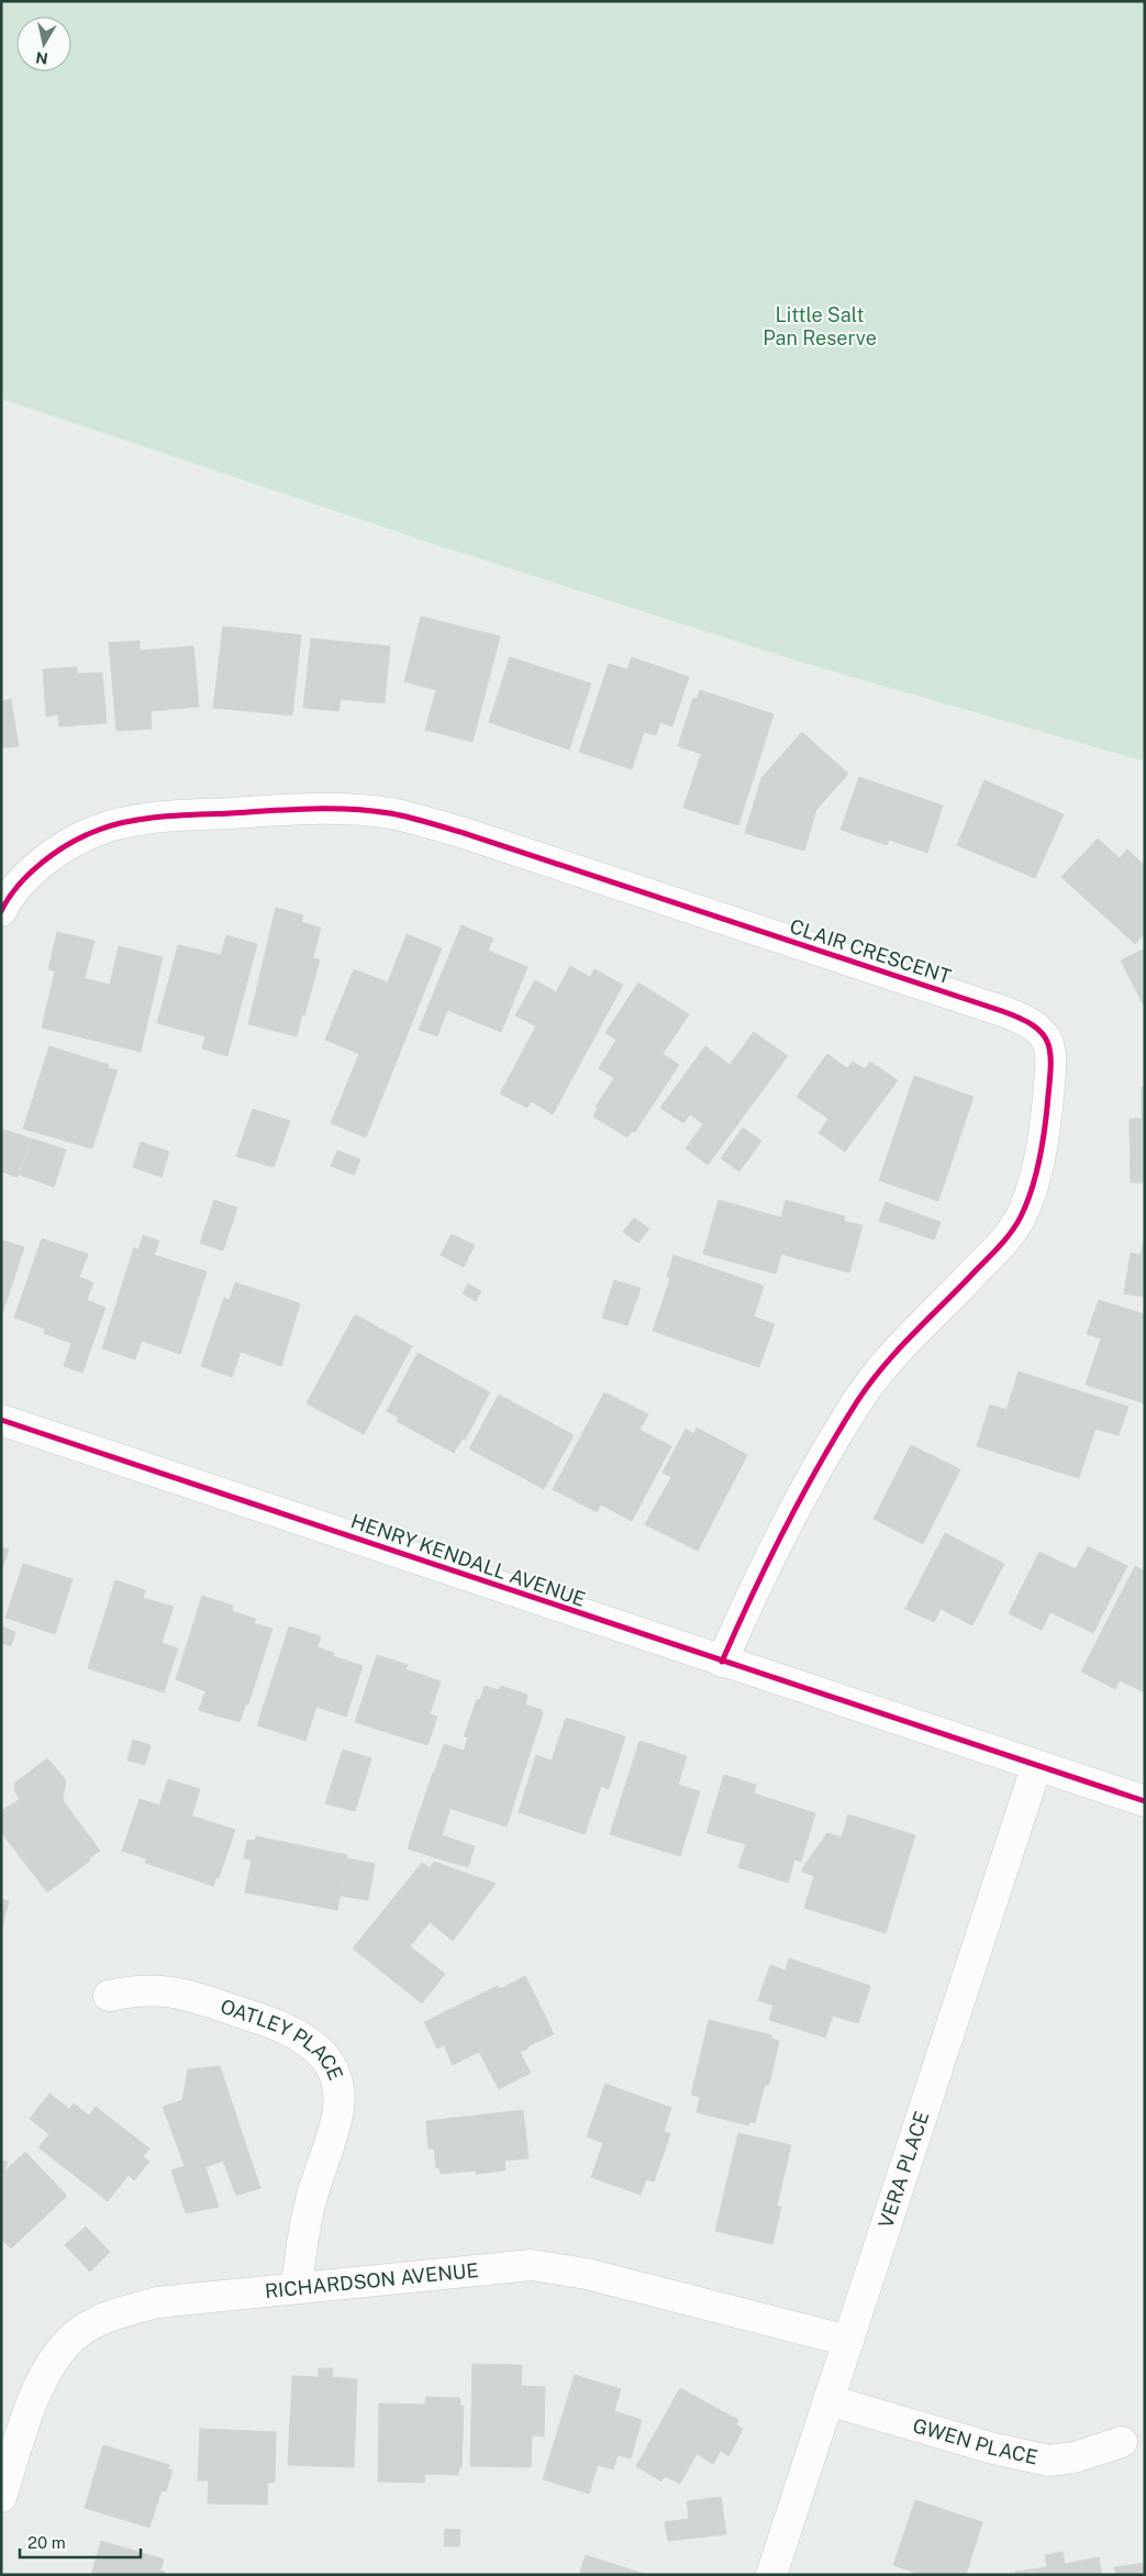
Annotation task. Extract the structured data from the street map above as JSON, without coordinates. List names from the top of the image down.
{
  "streets": {
    "street": [
      "CLAIR CRESCENT",
      "HENRY KENDALL AVENUE",
      "OATLEY PLACE",
      "VERA PLACE",
      "RICHARDSON AVENUE",
      "GWEN PLACE"
    ]
  },
  "crossings": [
    ["CLAIR CRESCENT", "HENRY KENDALL AVENUE"],
    ["HENRY KENDALL AVENUE", "VERA PLACE"],
    ["OATLEY PLACE", "RICHARDSON AVENUE"],
    ["VERA PLACE", "RICHARDSON AVENUE"],
    ["VERA PLACE", "GWEN PLACE"]
  ],
  "parks": ["Little Salt Pan Reserve"],
  "scale_bar": "20 m",
  "north": "bottom"
}
